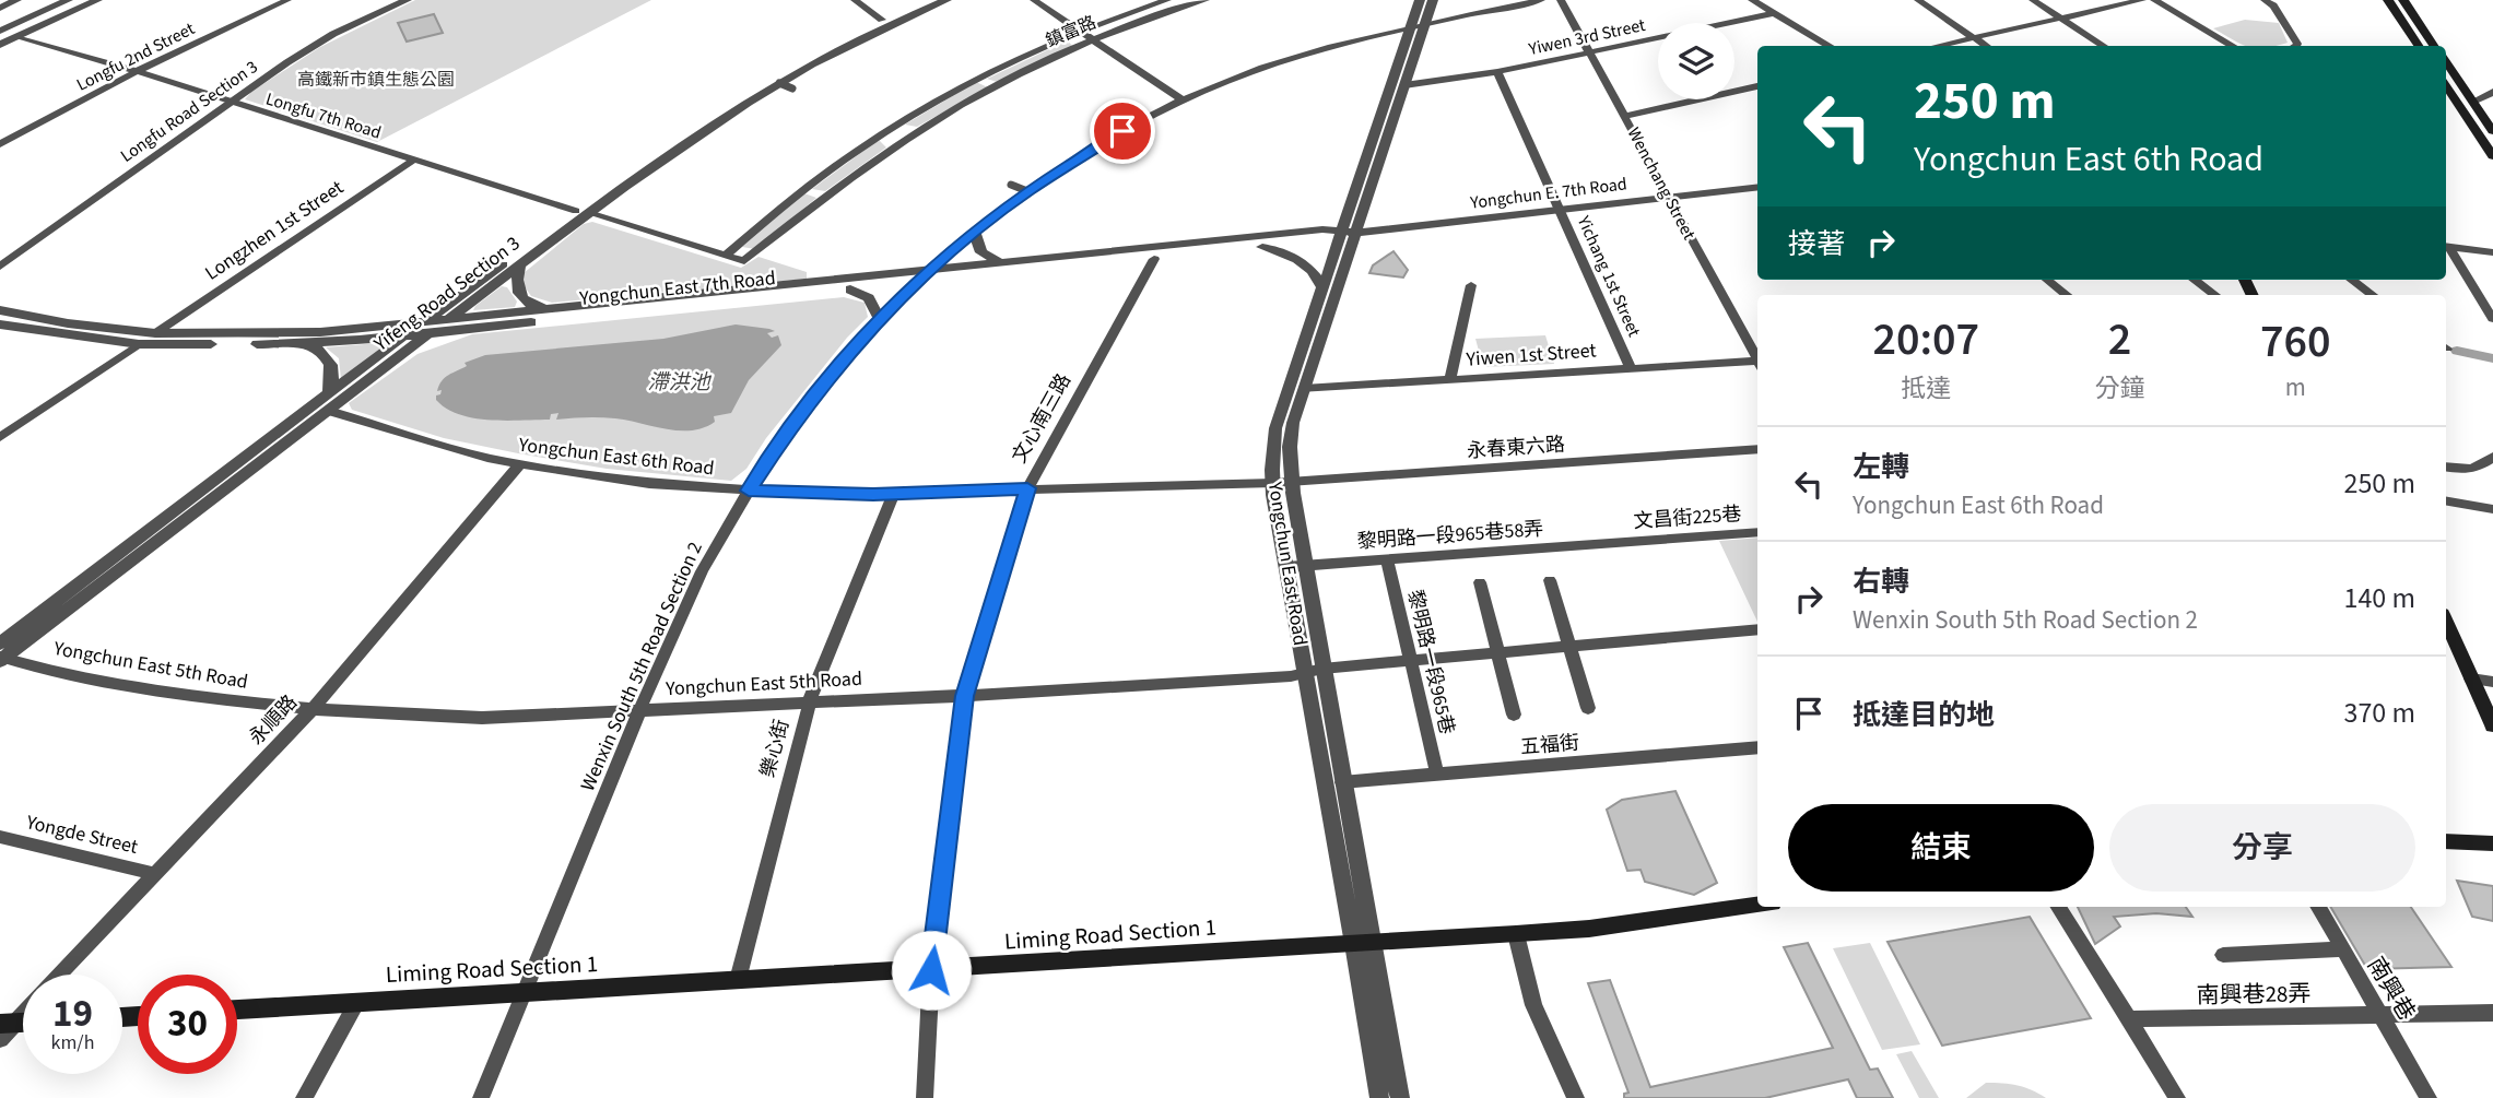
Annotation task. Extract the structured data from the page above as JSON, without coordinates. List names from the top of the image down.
{
  "streets": {
    "main road": ["Liming Road Section 1"],
    "street": [
      "鎮富路",
      "Yiwen 3rd Street",
      "Longfu 2nd Street",
      "Longfu Road Section 3",
      "Longfu 7th Road",
      "Wenchang Street",
      "Yongchun E. 7th Road",
      "Longzhen 1st Street",
      "Yichang 1st Street",
      "Yongchun East 7th Road",
      "Yifeng Road Section 3",
      "Yiwen 1st Street",
      "文心南三路",
      "永春東六路",
      "Yongchun East 6th Road",
      "文昌街225巷",
      "黎明路一段965巷58弄",
      "Yongchun East Road",
      "黎明路一段965巷",
      "Yongchun East 5th Road",
      "Wenxin South 5th Road Section 2",
      "永順路",
      "五福街",
      "樂心街",
      "Yongde Street",
      "南興巷",
      "南興巷28弄"
    ]
  },
  "crossings": [
    ["鎮富路", "Longfu 7th Road"],
    ["Yiwen 3rd Street", "Wenchang Street"],
    ["Yiwen 3rd Street", "Yichang 1st Street"],
    ["Yiwen 3rd Street", "Yongchun East Road"],
    ["Longfu 2nd Street", "Longfu 7th Road"],
    ["Longfu Road Section 3", "Longfu 7th Road"],
    ["Longfu 7th Road", "Longzhen 1st Street"],
    ["Longfu 7th Road", "Yifeng Road Section 3"],
    ["Wenchang Street", "Yongchun E. 7th Road"],
    ["Yongchun E. 7th Road", "Yichang 1st Street"],
    ["Yongchun E. 7th Road", "Yongchun East 7th Road"],
    ["Yongchun E. 7th Road", "Yongchun East Road"],
    ["Longzhen 1st Street", "Yongchun East 7th Road"],
    ["Yichang 1st Street", "Yiwen 1st Street"],
    ["Yongchun East 7th Road", "Yifeng Road Section 3"],
    ["Yongchun East 7th Road", "文心南三路"],
    ["Yongchun East 7th Road", "Yongchun East Road"],
    ["Yongchun East 7th Road", "Wenxin South 5th Road Section 2"],
    ["Yifeng Road Section 3", "Yongchun East 6th Road"],
    ["Yifeng Road Section 3", "Yongchun East 5th Road"],
    ["Yiwen 1st Street", "Yongchun East Road"],
    ["文心南三路", "Yongchun East 6th Road"],
    ["文心南三路", "Yongchun East 5th Road"],
    ["文心南三路", "Liming Road Section 1"],
    ["永春東六路", "Yongchun East 6th Road"],
    ["永春東六路", "Yongchun East Road"],
    ["Yongchun East 6th Road", "Yongchun East Road"],
    ["Yongchun East 6th Road", "Wenxin South 5th Road Section 2"],
    ["Yongchun East 6th Road", "永順路"],
    ["Yongchun East 6th Road", "樂心街"],
    ["文昌街225巷", "黎明路一段965巷58弄"],
    ["黎明路一段965巷58弄", "Yongchun East Road"],
    ["黎明路一段965巷58弄", "黎明路一段965巷"],
    ["Yongchun East Road", "Yongchun East 5th Road"],
    ["Yongchun East Road", "Wenxin South 5th Road Section 2"],
    ["Yongchun East Road", "五福街"],
    ["Yongchun East Road", "Liming Road Section 1"],
    ["黎明路一段965巷", "Yongchun East 5th Road"],
    ["黎明路一段965巷", "五福街"],
    ["Yongchun East 5th Road", "Wenxin South 5th Road Section 2"],
    ["Yongchun East 5th Road", "永順路"],
    ["Yongchun East 5th Road", "樂心街"],
    ["Wenxin South 5th Road Section 2", "Liming Road Section 1"],
    ["永順路", "Yongde Street"],
    ["樂心街", "Liming Road Section 1"],
    ["南興巷", "南興巷28弄"]
  ],
  "water": ["滯洪池"],
  "parks": ["高鐵新市鎮生態公園"],
  "page": {
    "turn": ["250 m", "Yongchun East 6th Road"],
    "then": "接著",
    "eta": [
      "20:07",
      "抵達",
      "2",
      "分鐘",
      "760",
      "m"
    ],
    "list": [
      {
        "name": "左轉",
        "note": "Yongchun East 6th Road",
        "value": "250 m"
      },
      {
        "name": "右轉",
        "note": "Wenxin South 5th Road Section 2",
        "value": "140 m"
      },
      {
        "name": "抵達目的地",
        "value": "370 m"
      }
    ],
    "buttons": ["結束", "分享"],
    "speed": "19 km/h",
    "limit": "30"
  }
}
